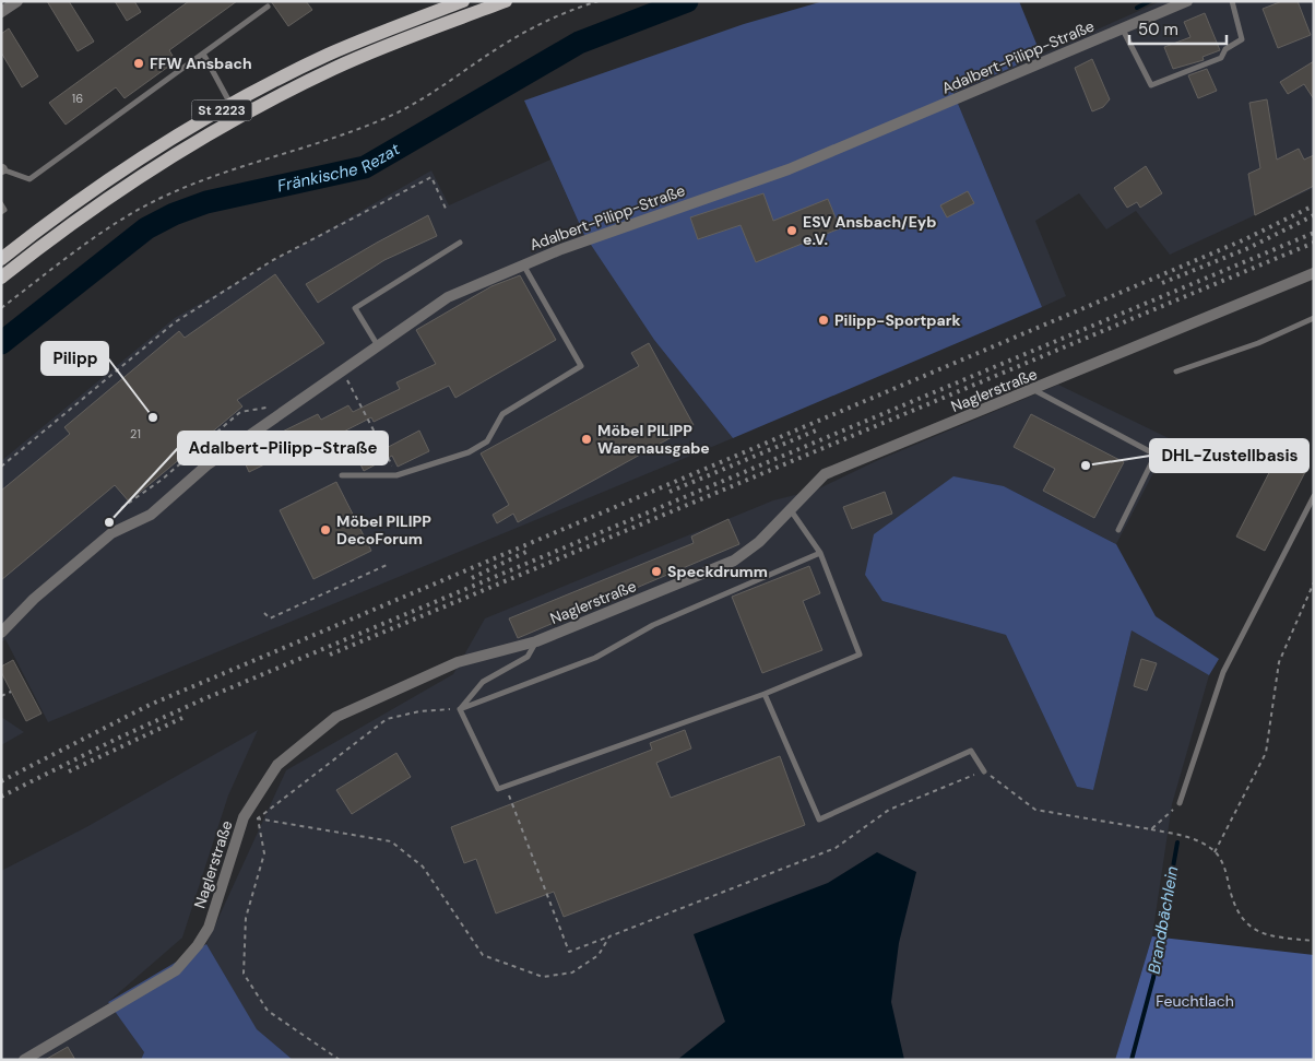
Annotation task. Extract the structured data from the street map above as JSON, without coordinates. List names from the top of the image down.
{
  "streets": {
    "main road": ["St 2223"],
    "street": ["Adalbert-Pilipp-Straße", "Naglerstraße"]
  },
  "water": ["Fränkische Rezat", "Brandbächlein"],
  "parks": ["Feuchtlach"],
  "places": [
    "FFW Ansbach",
    "ESV Ansbach/Eyb e.V.",
    "Pilipp-Sportpark",
    "Pilipp",
    "Möbel PILIPP Warenausgabe",
    "DHL-Zustellbasis",
    "Adalbert-Pilipp-Straße",
    "Möbel PILIPP DecoForum",
    "Speckdrumm"
  ],
  "house_numbers": ["16", "21"],
  "scale_bar": "50 m"
}
